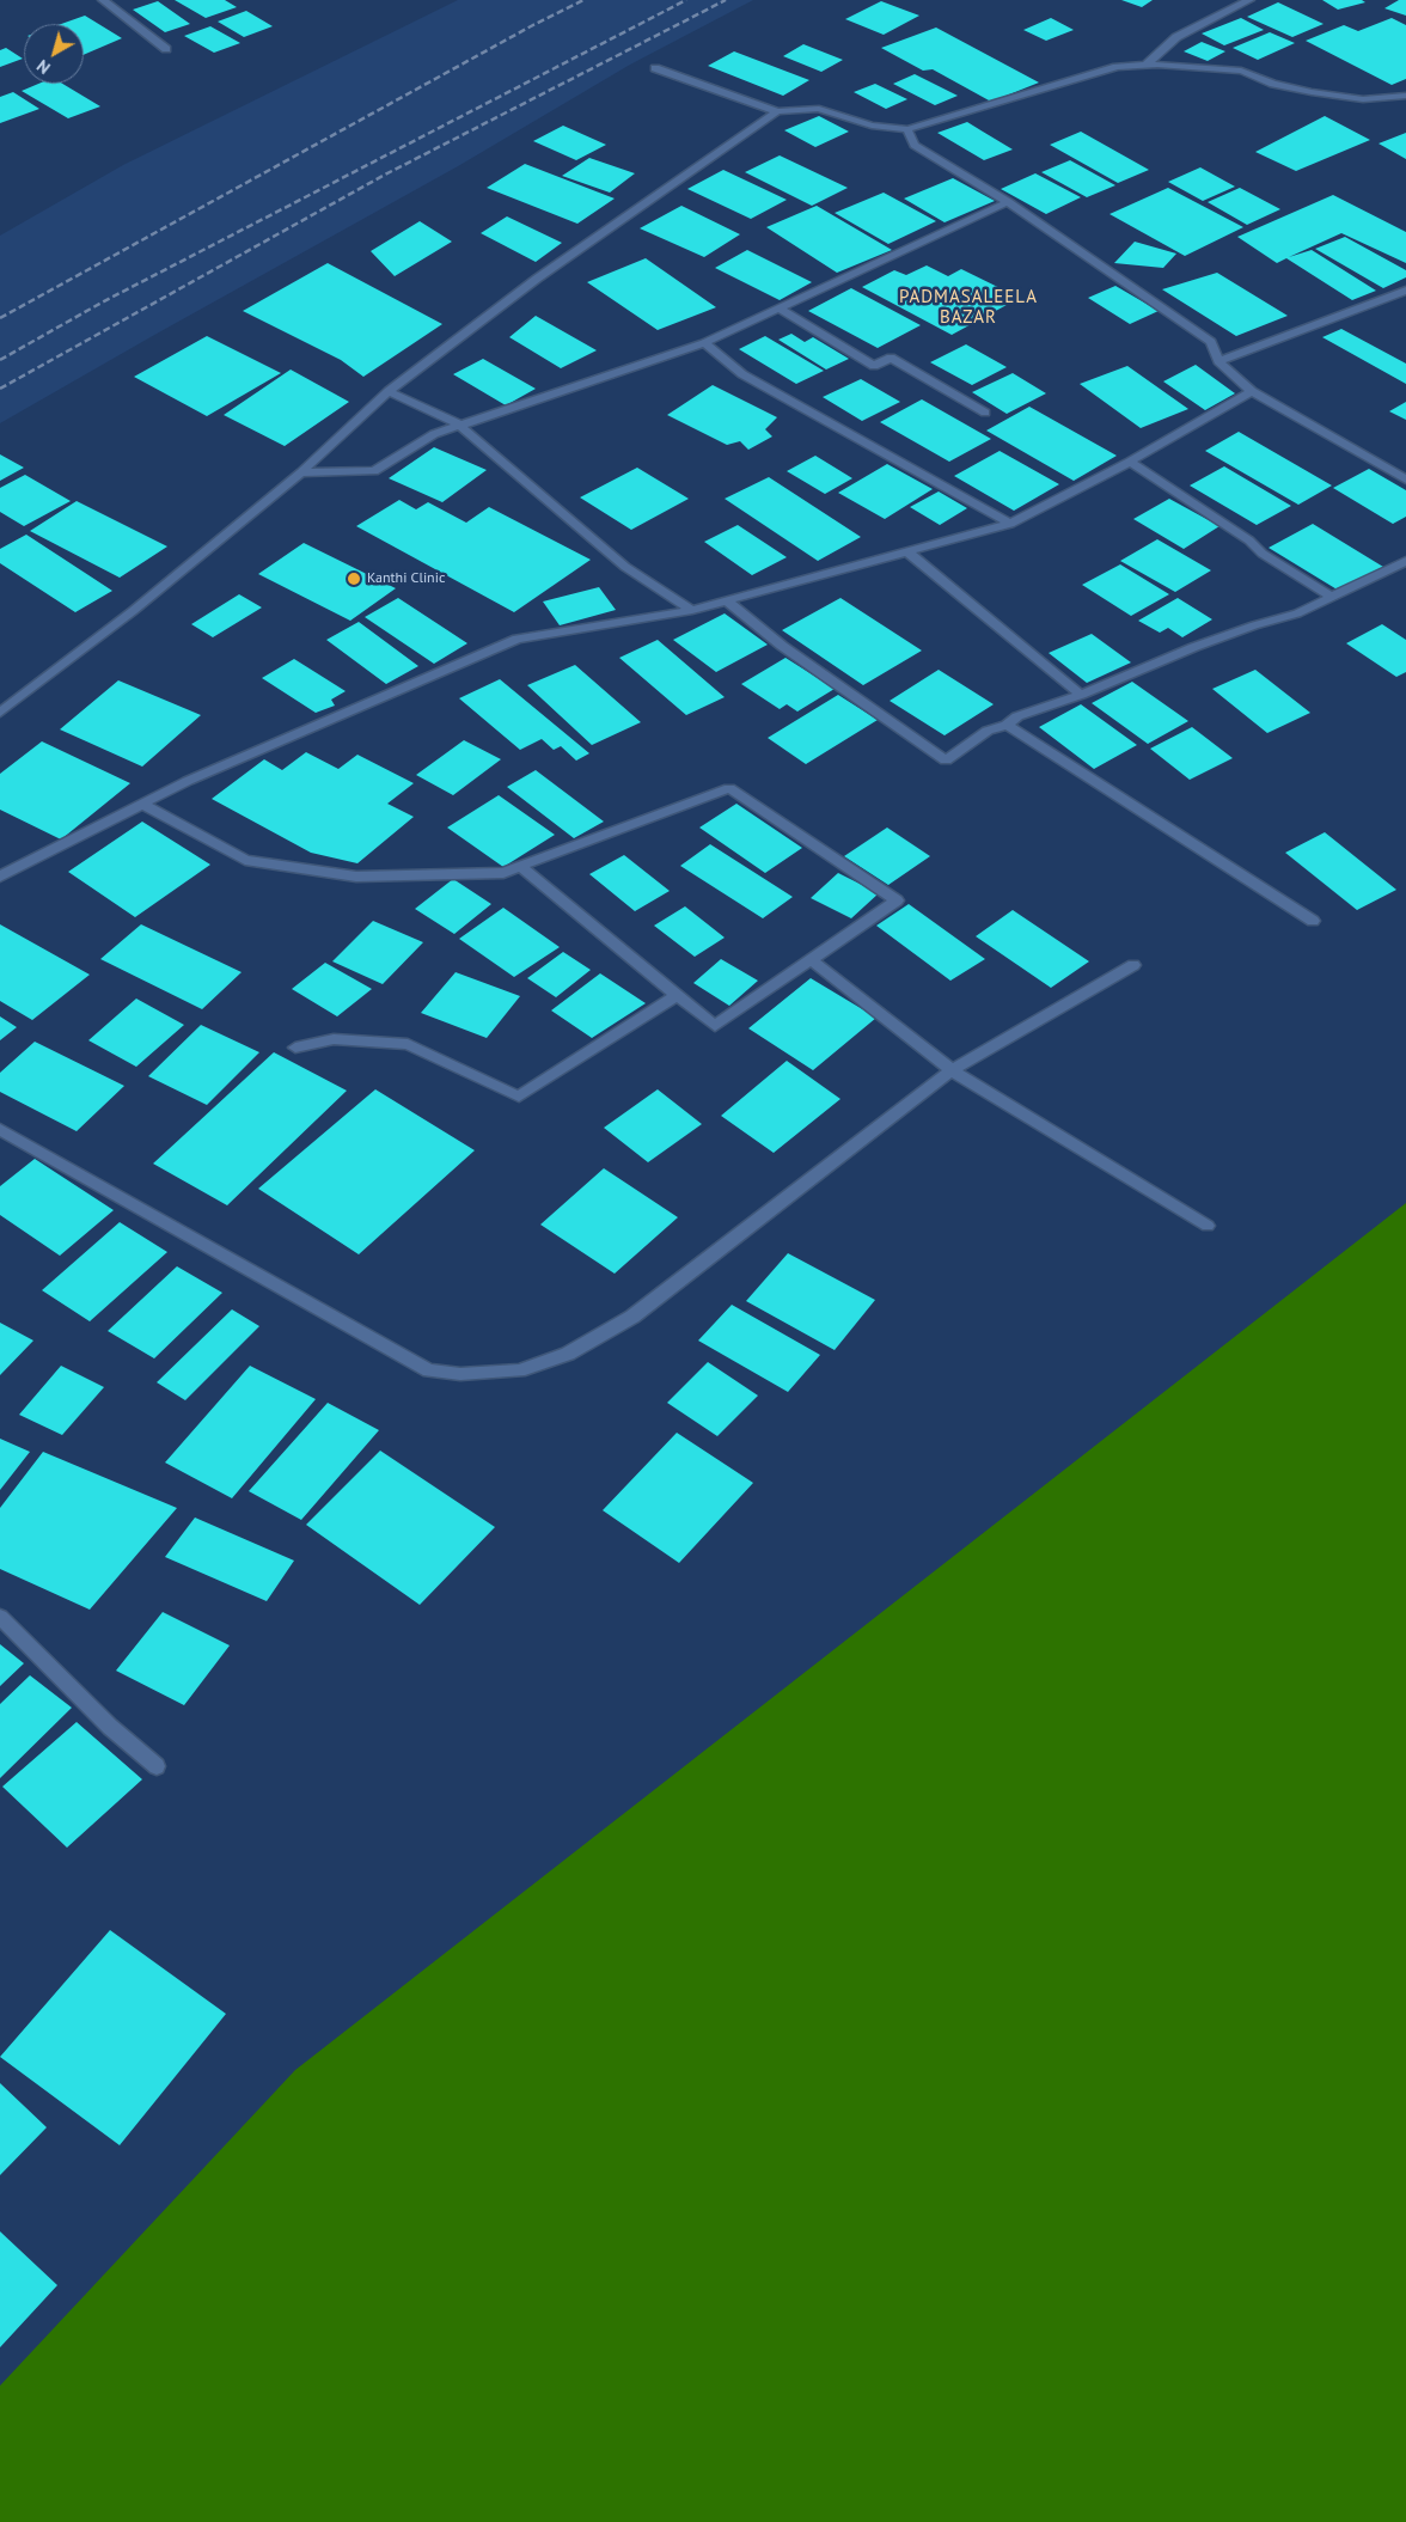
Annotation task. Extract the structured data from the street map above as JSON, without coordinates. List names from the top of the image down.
{
  "districts": ["PADMASALEELA BAZAR"],
  "places": ["Kanthi Clinic"],
  "north": "bottom left"
}
